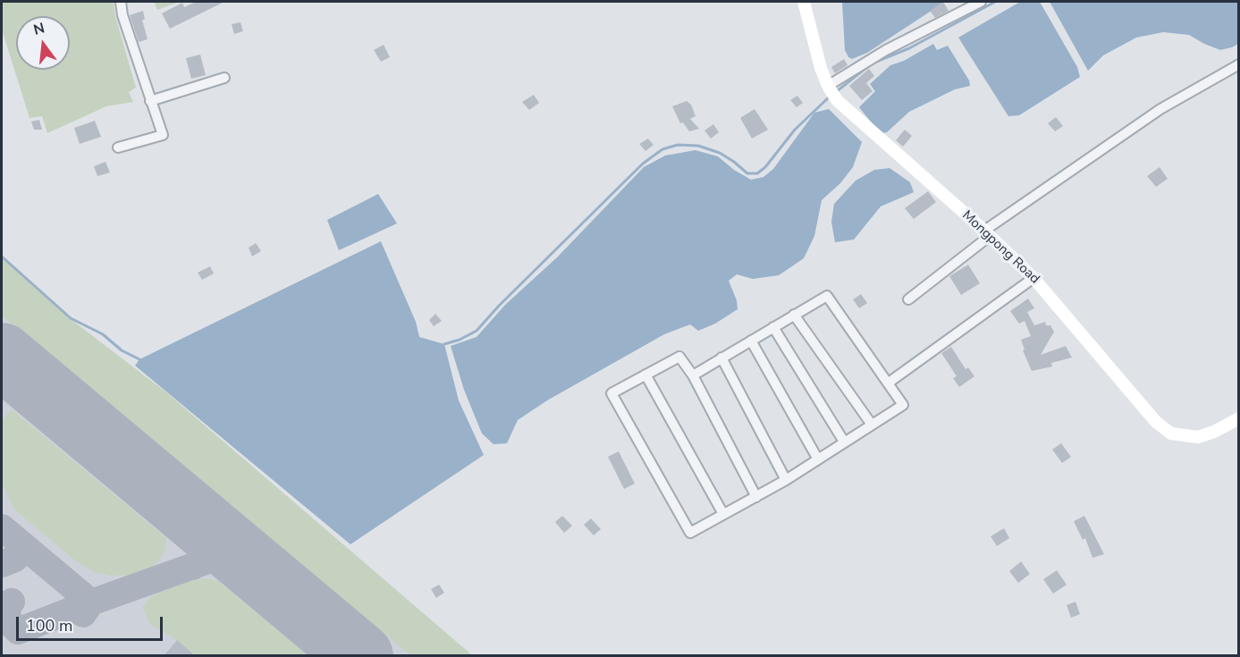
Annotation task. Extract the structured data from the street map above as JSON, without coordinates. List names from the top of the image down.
{
  "streets": {
    "main road": ["Mongpong Road"]
  },
  "scale_bar": "100 m",
  "north": "top"
}
